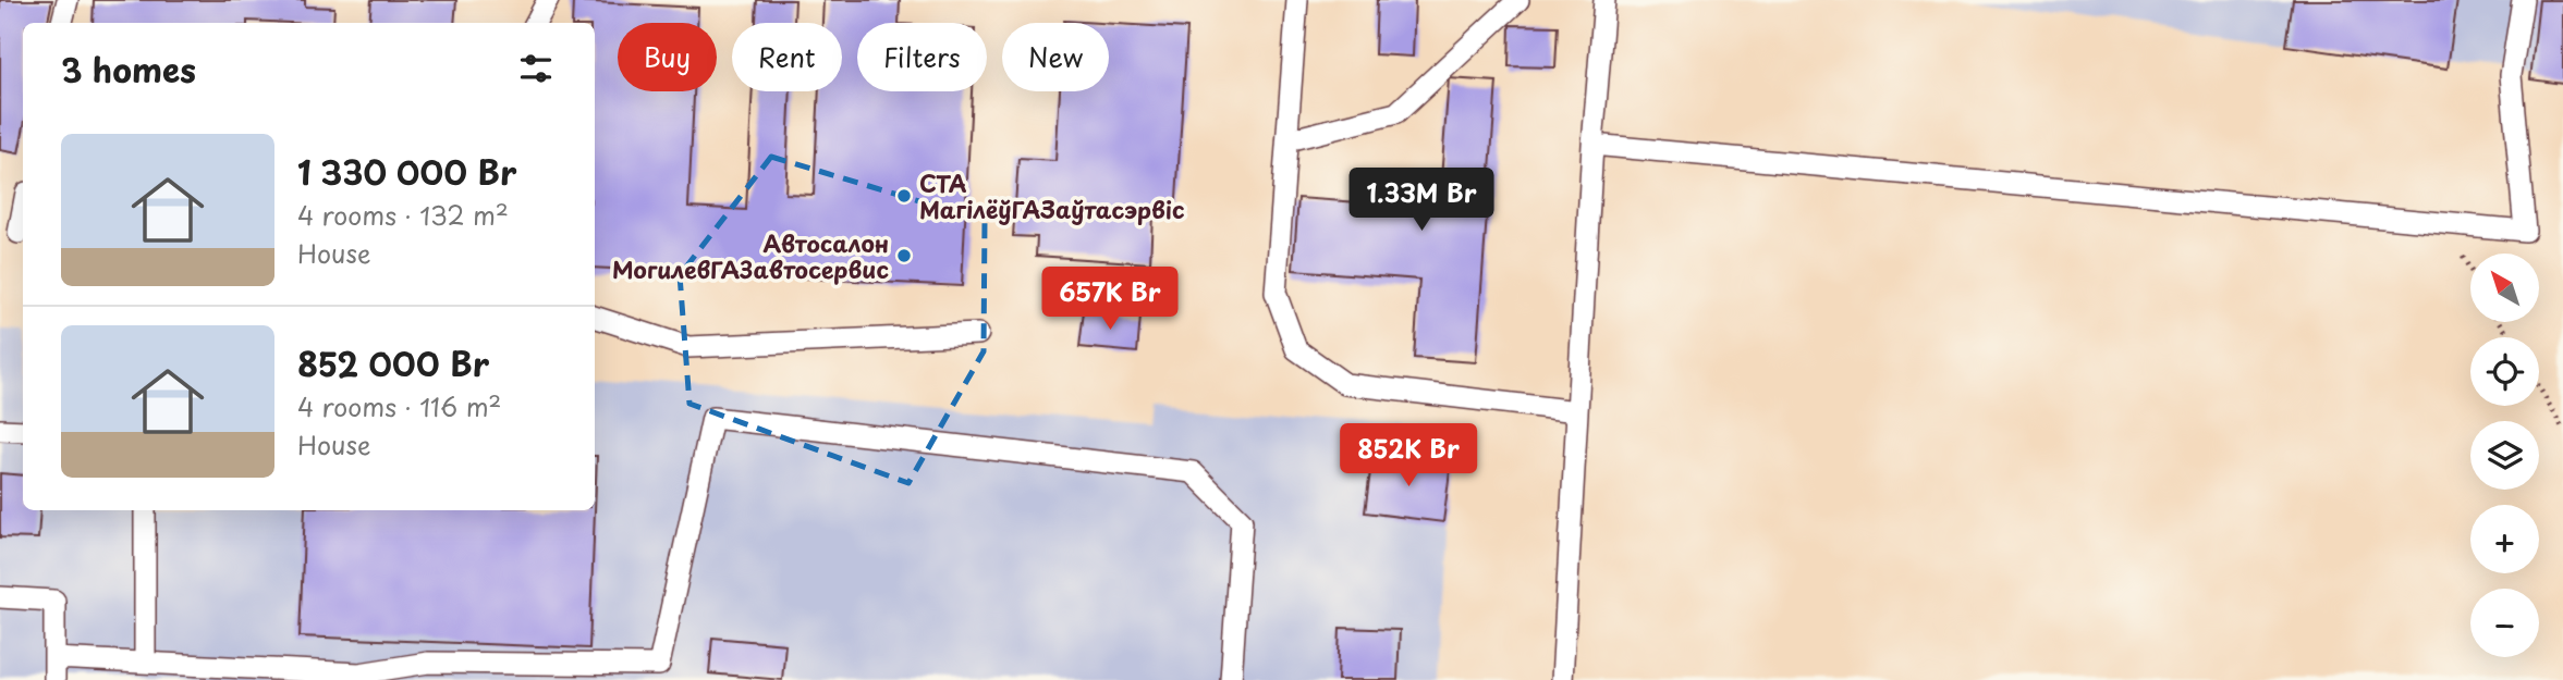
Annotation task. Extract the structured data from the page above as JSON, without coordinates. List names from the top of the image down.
{
  "places": ["СТА МагілёўГАЗаўтасэрвіс", "Автосалон МогилевГАЗавтосервис"],
  "north": "top left",
  "page": {
    "chip": [
      "Buy",
      "Rent",
      "Filters",
      "New"
    ],
    "heading": "3 homes",
    "list": [
      {
        "name": "1 330 000 Br",
        "note": "4 rooms · 132 m² · House"
      },
      {
        "name": "852 000 Br",
        "note": "4 rooms · 116 m² · House"
      }
    ],
    "price": ["1.33M Br", "657K Br", "852K Br"],
    "map_buttons": ["+", "−"]
  }
}
